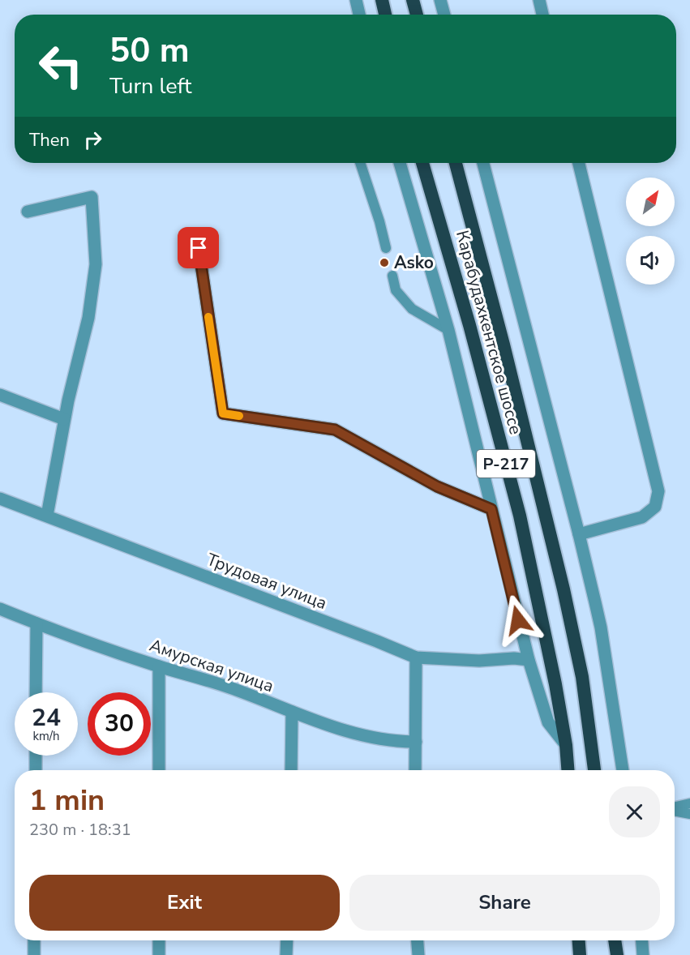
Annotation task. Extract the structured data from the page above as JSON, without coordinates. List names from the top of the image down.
{
  "streets": {
    "highway": ["Карабудахкентское шоссе", "Р-217"],
    "street": ["Трудовая улица", "Амурская улица"]
  },
  "places": ["Asko"],
  "north": "top right",
  "page": {
    "turn": ["50 m", "Turn left"],
    "then": "Then",
    "speed": "24 km/h",
    "limit": "30",
    "heading": ["1 min", "230 m · 18:31"],
    "buttons": ["Exit", "Share"]
  }
}
